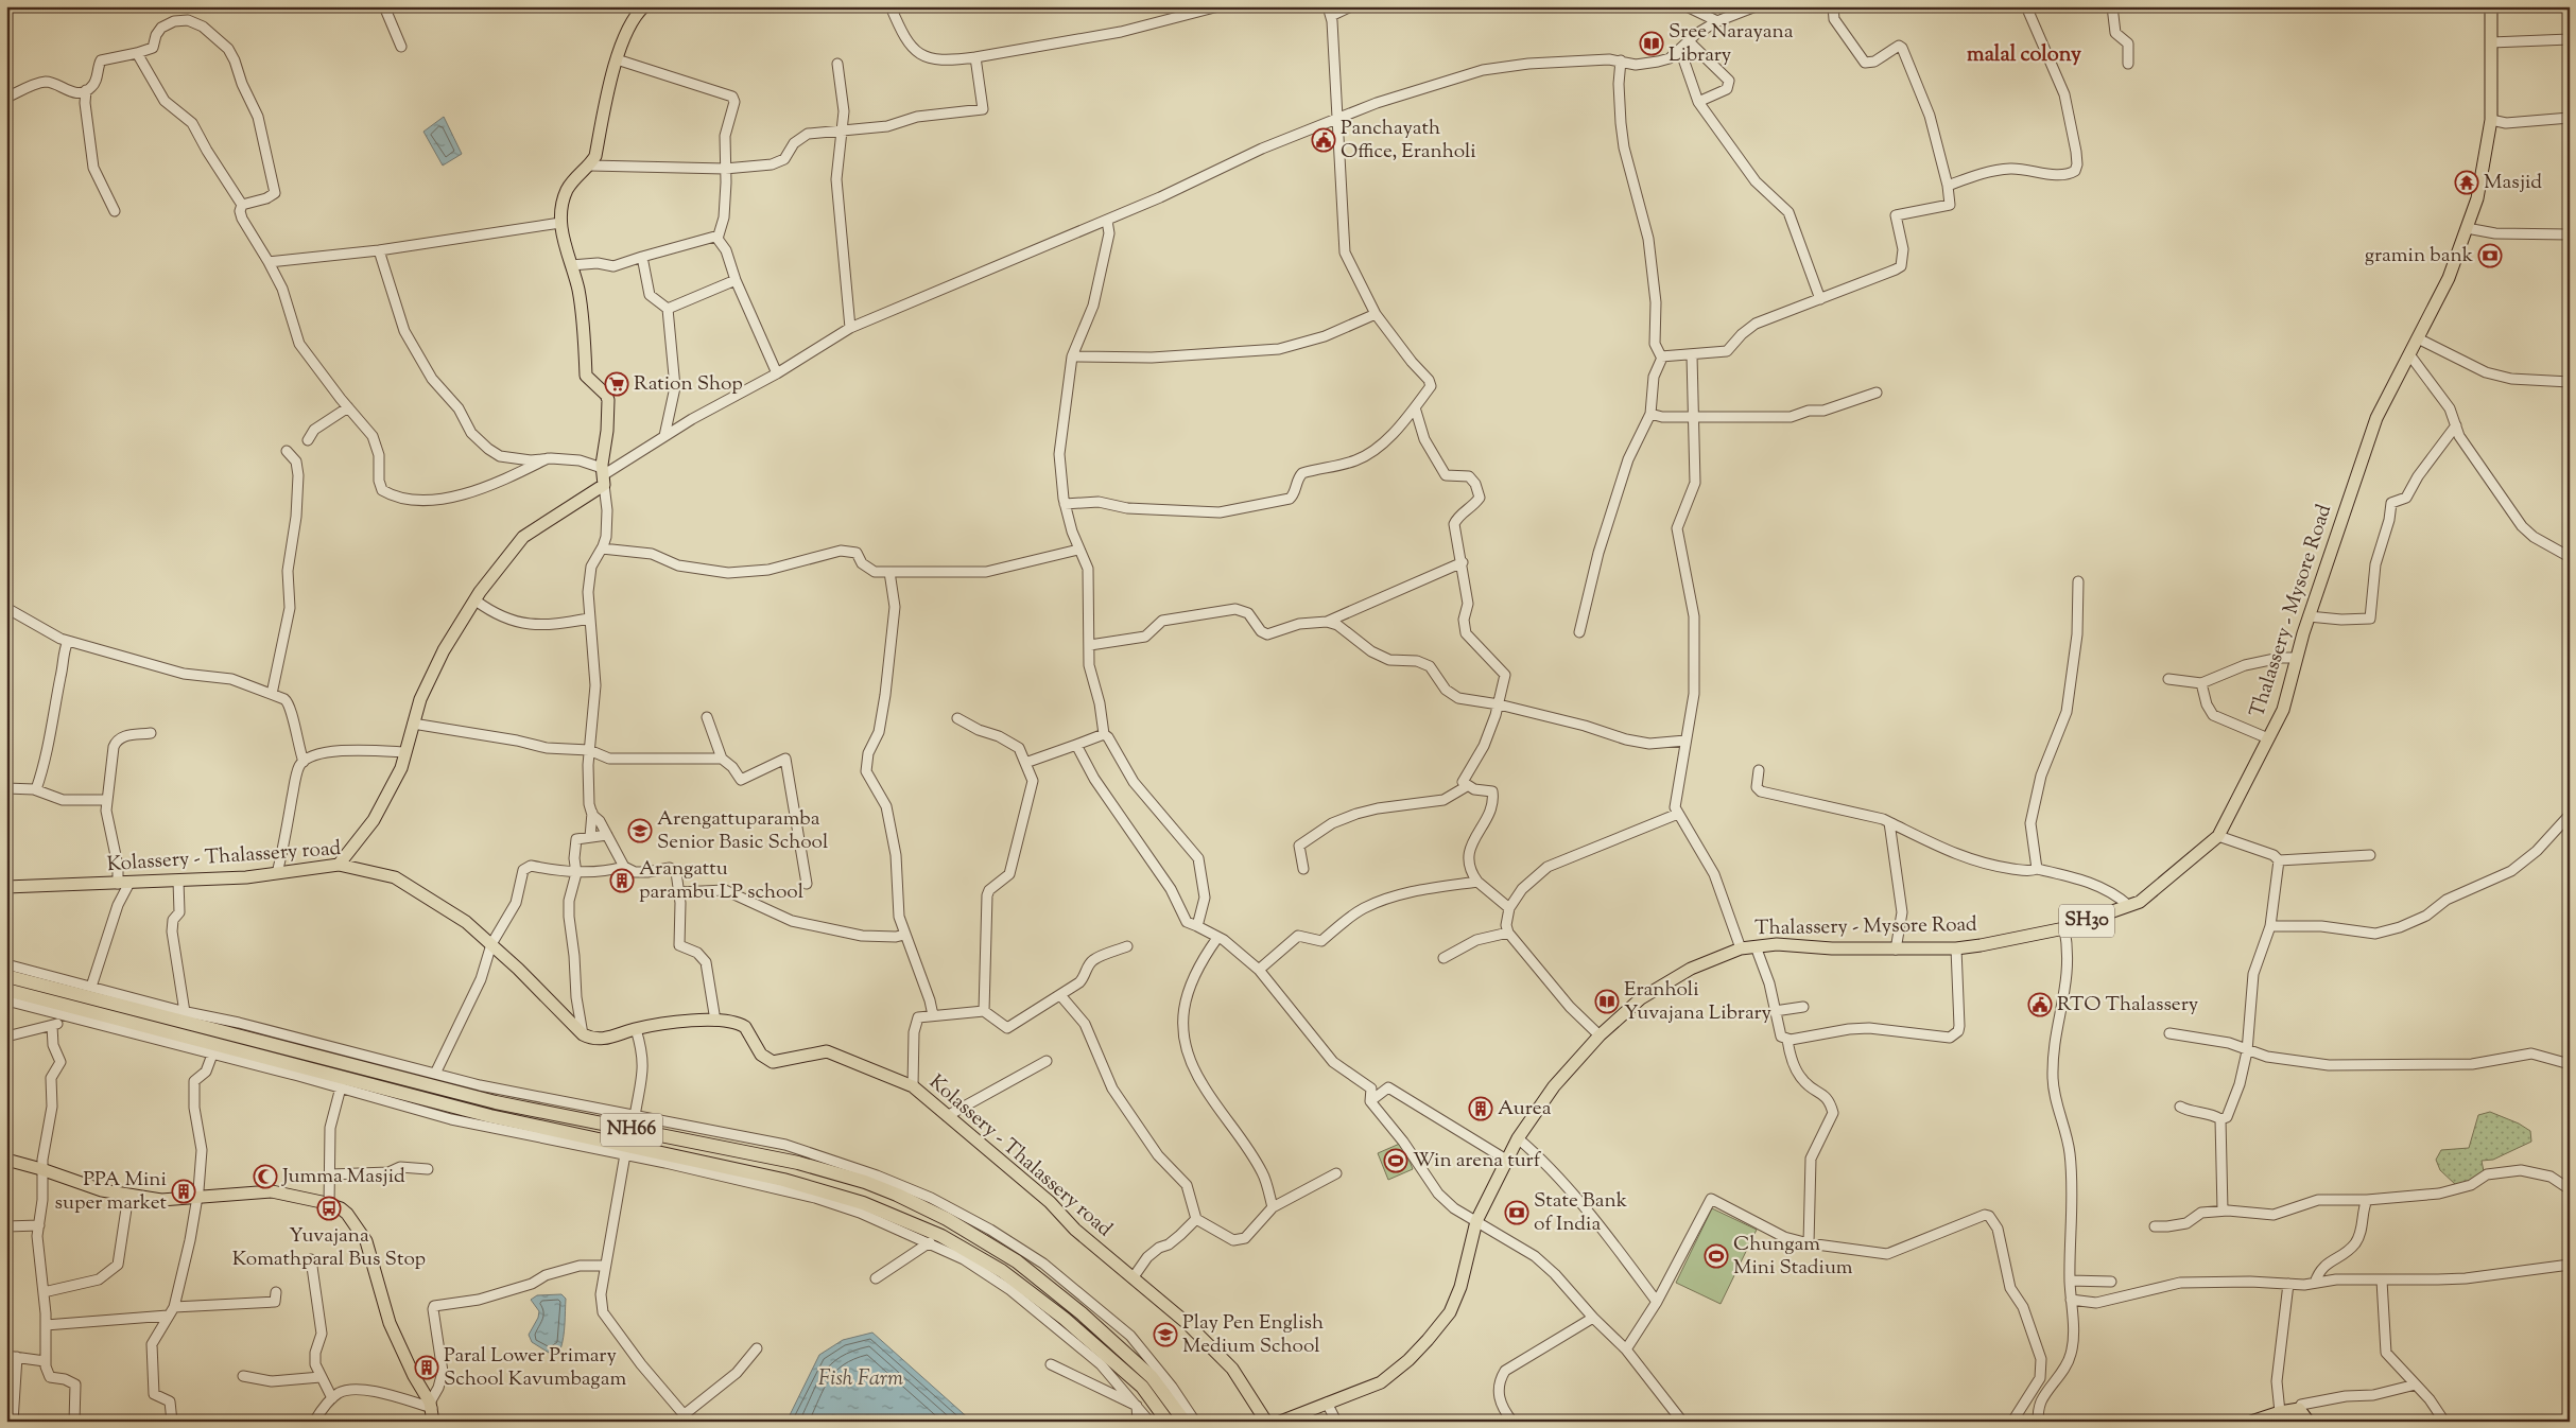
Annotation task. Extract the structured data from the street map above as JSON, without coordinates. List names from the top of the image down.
{
  "streets": {
    "highway": ["NH66"],
    "main road": ["Thalassery - Mysore Road", "Kolassery - Thalassery road", "SH30"]
  },
  "districts": ["malal colony"],
  "water": ["Fish Farm"],
  "places": {
    "library": ["Sree Narayana Library", "Eranholi Yuvajana Library"],
    "public building": ["Panchayath Office, Eranholi", "RTO Thalassery"],
    "temple": ["Masjid"],
    "bank": ["gramin bank", "State Bank of India"],
    "supermarket": ["Ration Shop"],
    "school or university": ["Arengattuparamba Senior Basic School", "Play Pen English Medium School"],
    "building": [
      "Arangattu parambu LP school",
      "Aurea",
      "PPA Mini super market",
      "Paral Lower Primary School Kavumbagam"
    ],
    "sports": ["Win arena turf", "Chungam Mini Stadium"],
    "mosque": ["Jumma Masjid"],
    "bus stop": ["Yuvajana Komathparal Bus Stop"]
  }
}
